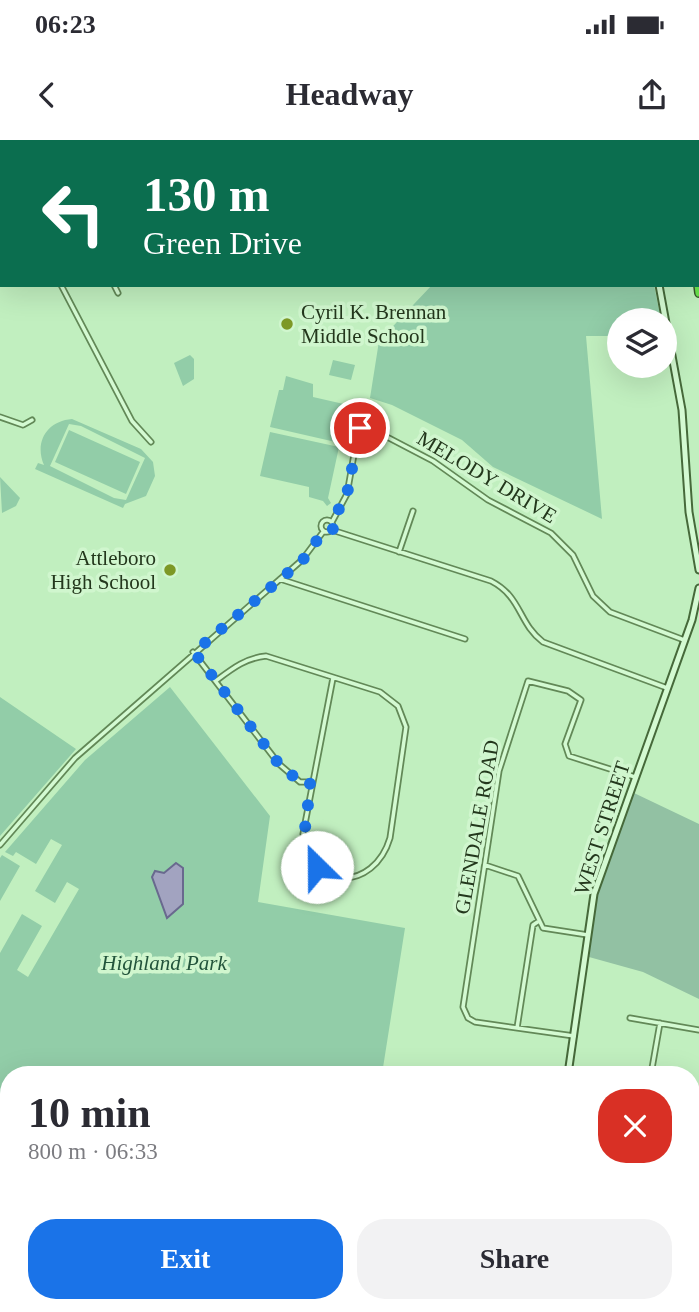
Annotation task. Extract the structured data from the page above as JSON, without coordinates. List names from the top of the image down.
{
  "streets": {
    "main road": ["WEST STREET"],
    "street": ["MELODY DRIVE", "GLENDALE ROAD"]
  },
  "crossings": [
    ["MELODY DRIVE", "WEST STREET"],
    ["GLENDALE ROAD", "WEST STREET"]
  ],
  "parks": ["Highland Park"],
  "places": ["Cyril K. Brennan Middle School", "Attleboro High School"],
  "page": {
    "status": "06:23",
    "header": "Headway",
    "turn": ["130 m", "Green Drive"],
    "heading": ["10 min", "800 m · 06:33"],
    "buttons": ["Exit", "Share"]
  }
}
